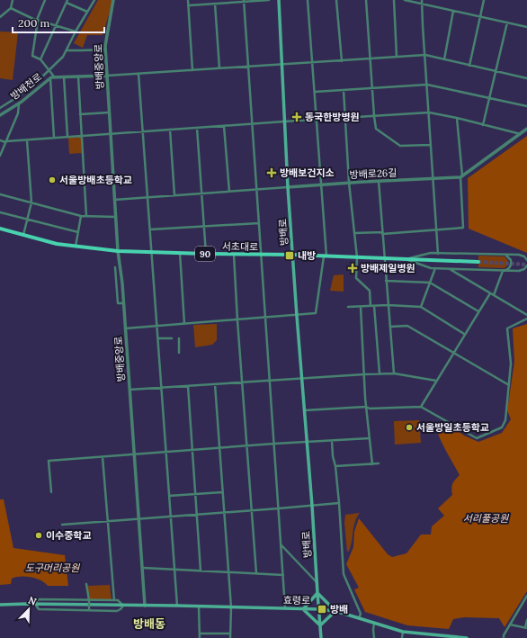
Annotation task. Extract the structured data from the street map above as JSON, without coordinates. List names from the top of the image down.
{
  "streets": {
    "main road": [
      "방배로",
      "서초대로",
      "90",
      "효령로"
    ],
    "street": ["방배중앙로", "방배천로", "방배로26길"]
  },
  "crossings": [
    ["방배중앙로", "방배천로"],
    ["방배중앙로", "서초대로"],
    ["방배중앙로", "효령로"],
    ["방배로26길", "방배로"],
    ["방배로", "서초대로"],
    ["방배로", "효령로"]
  ],
  "districts": ["방배동"],
  "parks": ["서리풀공원", "도구머리공원"],
  "places": {
    "health": ["동국한방병원", "방배보건지소", "방배제일병원"],
    "other": ["서울방배초등학교", "서울방일초등학교", "이수중학교"],
    "transit": ["내방", "방배"]
  },
  "scale_bar": "200 m",
  "north": "top right"
}
